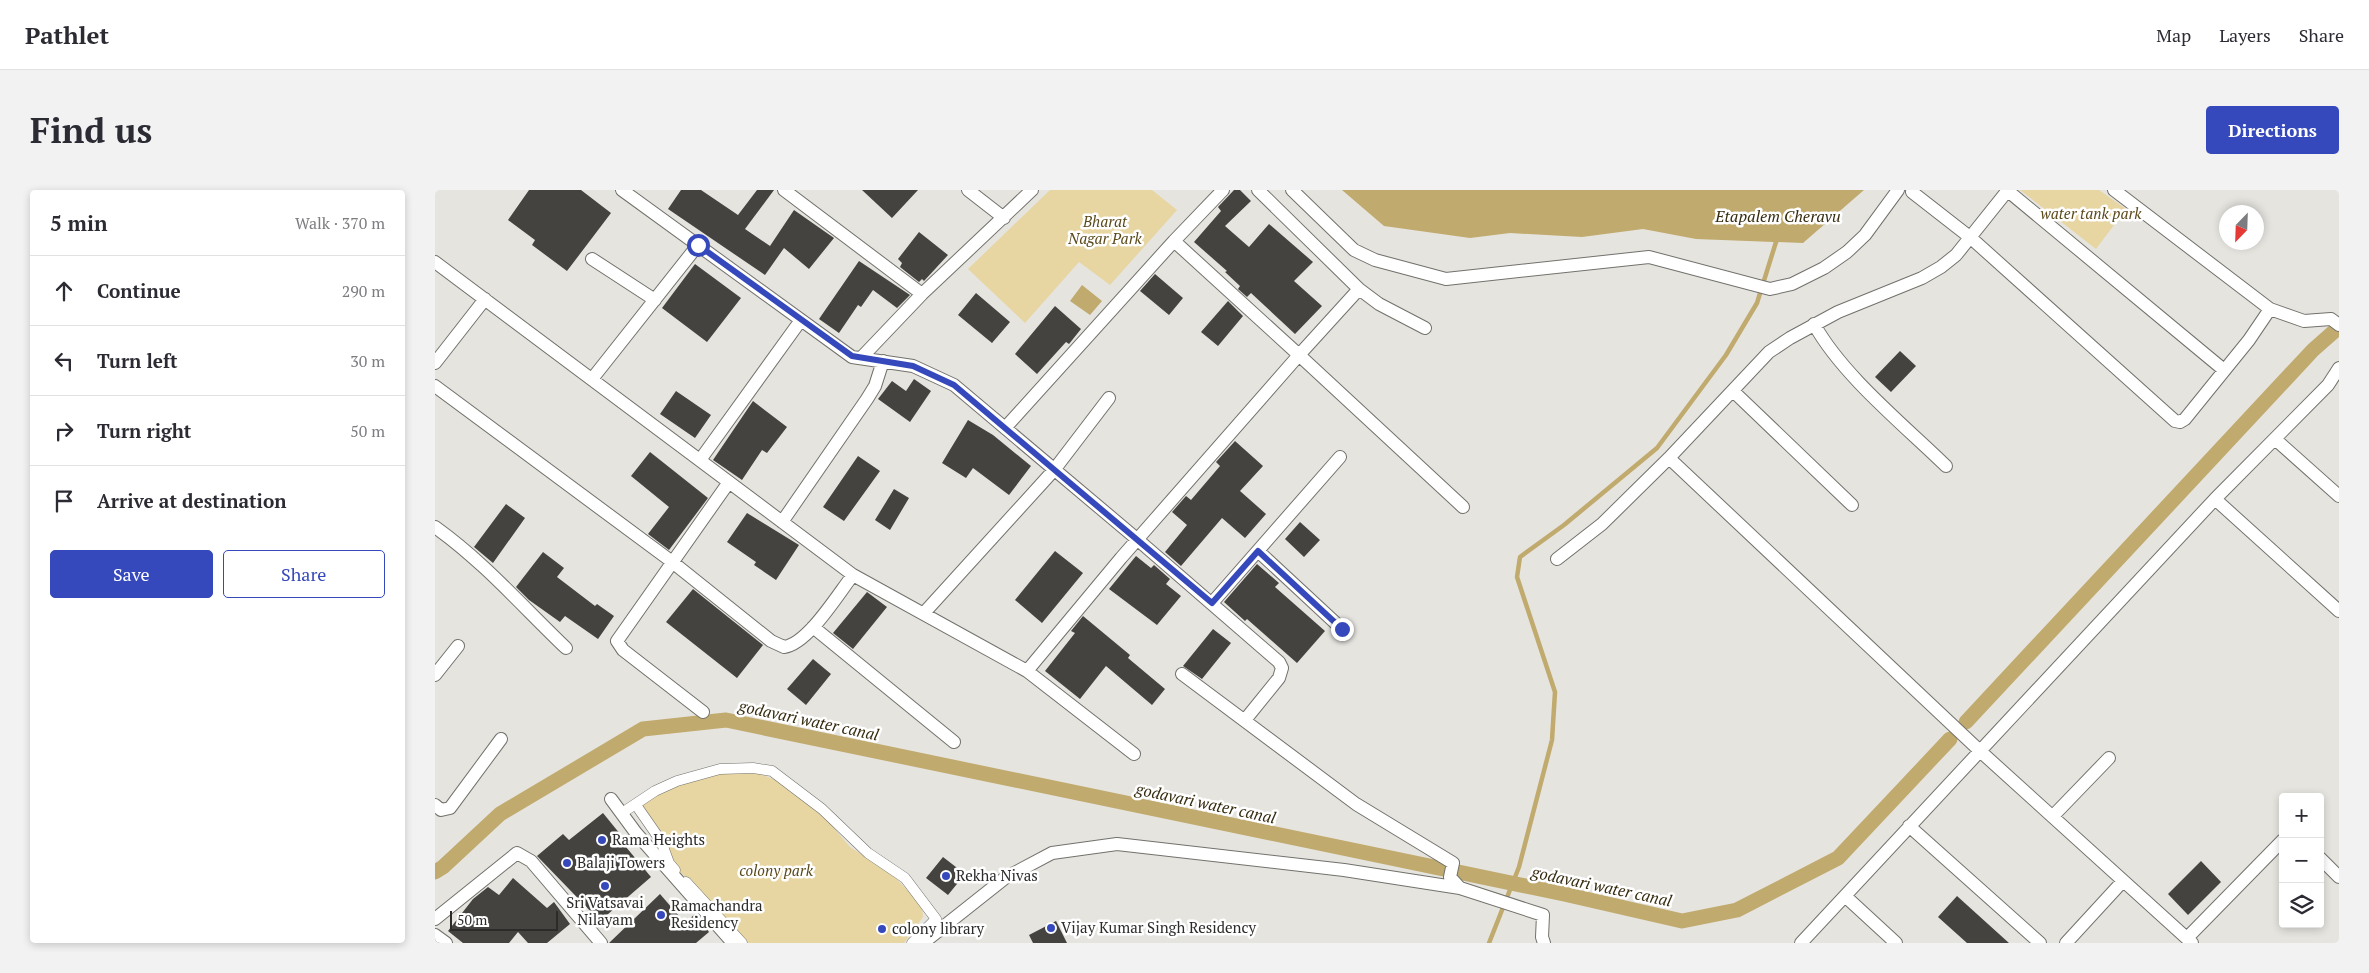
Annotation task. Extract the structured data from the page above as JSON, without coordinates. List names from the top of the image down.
{
  "water": ["Etapalem Cheravu", "godavari water canal"],
  "parks": ["water tank park", "Bharat Nagar Park", "colony park"],
  "places": [
    "Rama Heights",
    "Balaji Towers",
    "Rekha Nivas",
    "Sri Vatsavai Nilayam",
    "Ramachandra Residency",
    "Vijay Kumar Singh Residency",
    "colony library"
  ],
  "scale_bar": "50 m",
  "north": "bottom left",
  "page": {
    "header": "Pathlet",
    "nav": ["Map", "Layers", "Share"],
    "buttons": [
      "Directions",
      ["Save", "Share"]
    ],
    "title": "Find us",
    "heading": ["5 min", "Walk · 370 m"],
    "list": [
      ["Continue", "290 m"],
      ["Turn left", "30 m"],
      ["Turn right", "50 m"],
      "Arrive at destination"
    ],
    "map_buttons": ["+", "−"],
    "scale": "50 m"
  }
}
